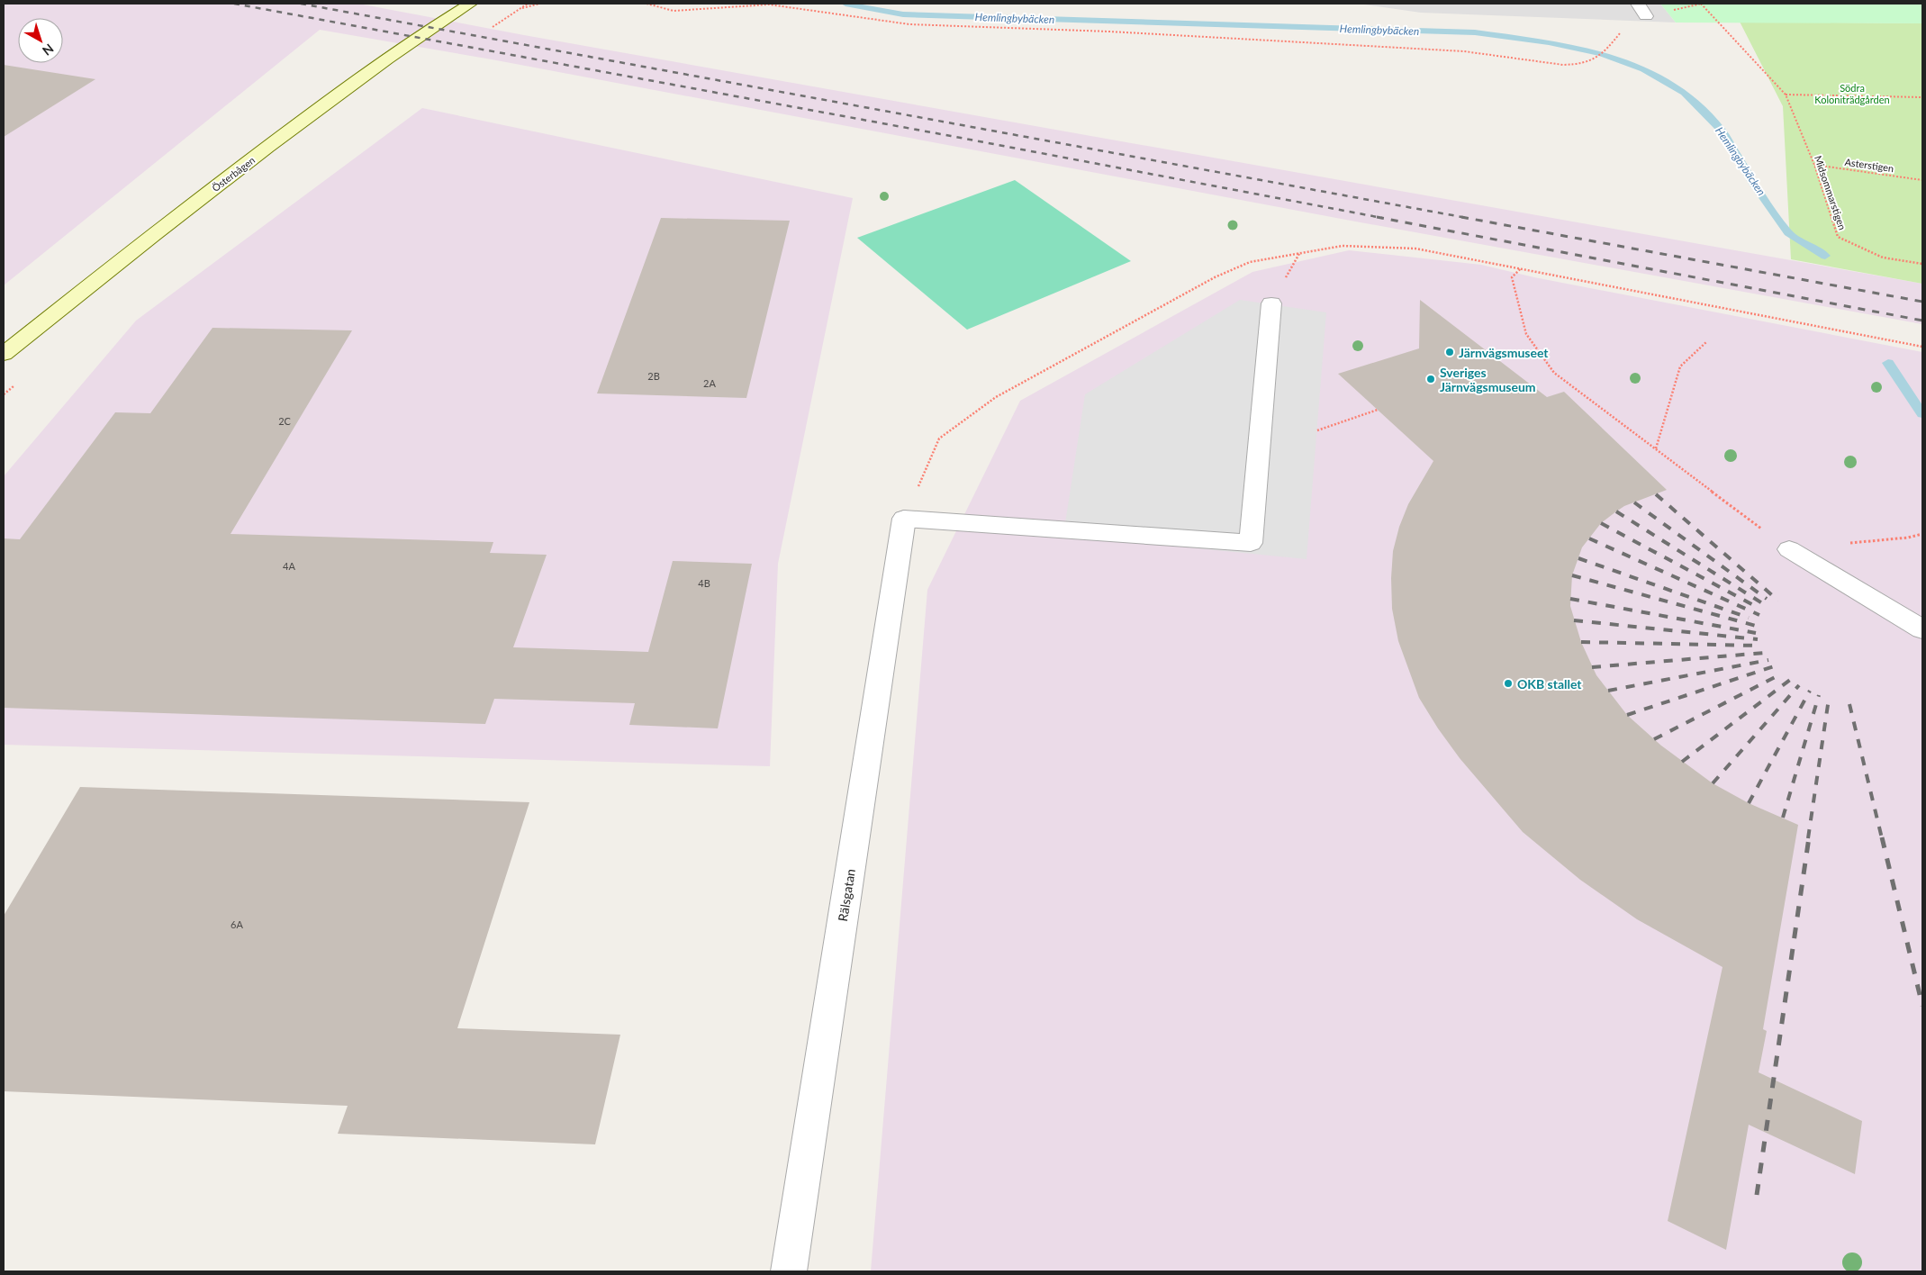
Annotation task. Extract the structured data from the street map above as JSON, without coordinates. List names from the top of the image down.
{
  "streets": {
    "main road": ["Österbågen"],
    "street": ["Rälsgatan"],
    "path": ["Asterstigen", "Midsommarstigen"]
  },
  "crossings": [
    ["Asterstigen", "Midsommarstigen"]
  ],
  "water": ["Hemlingbybäcken"],
  "parks": ["Södra Koloniträdgården"],
  "places": ["Järnvägsmuseet", "Sveriges Järnvägsmuseum", "OKB stallet"],
  "house_numbers": [
    "2B",
    "2A",
    "2C",
    "4A",
    "4B",
    "6A"
  ],
  "north": "bottom right"
}
